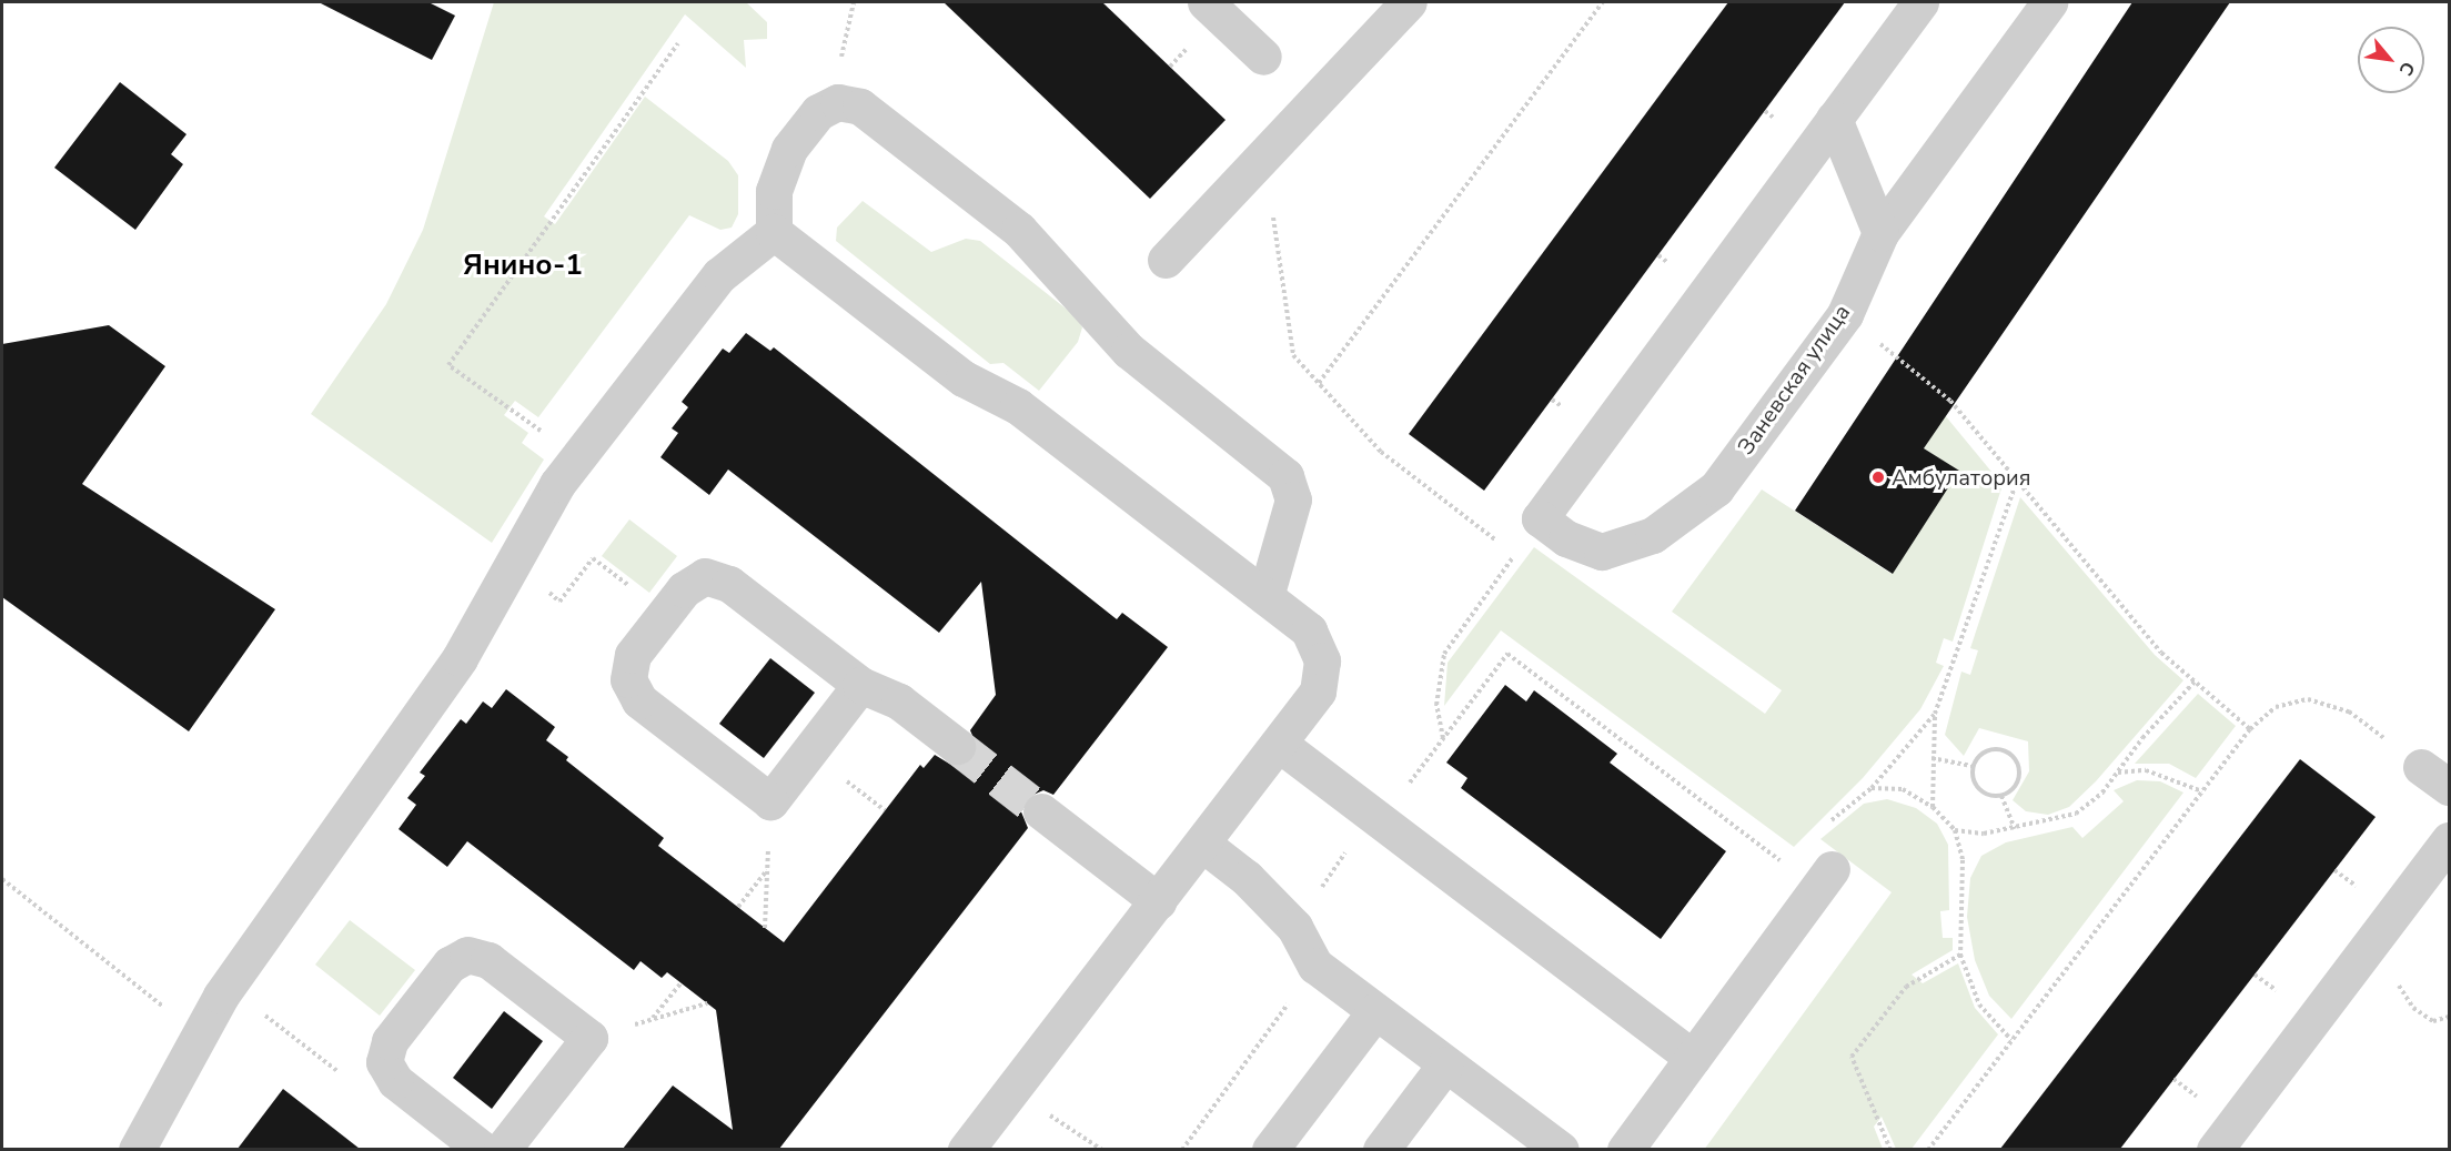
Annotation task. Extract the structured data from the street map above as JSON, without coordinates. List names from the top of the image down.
{
  "streets": {
    "street": ["Заневская улица"]
  },
  "districts": ["Янино-1"],
  "places": ["Амбулатория"],
  "north": "bottom right"
}
